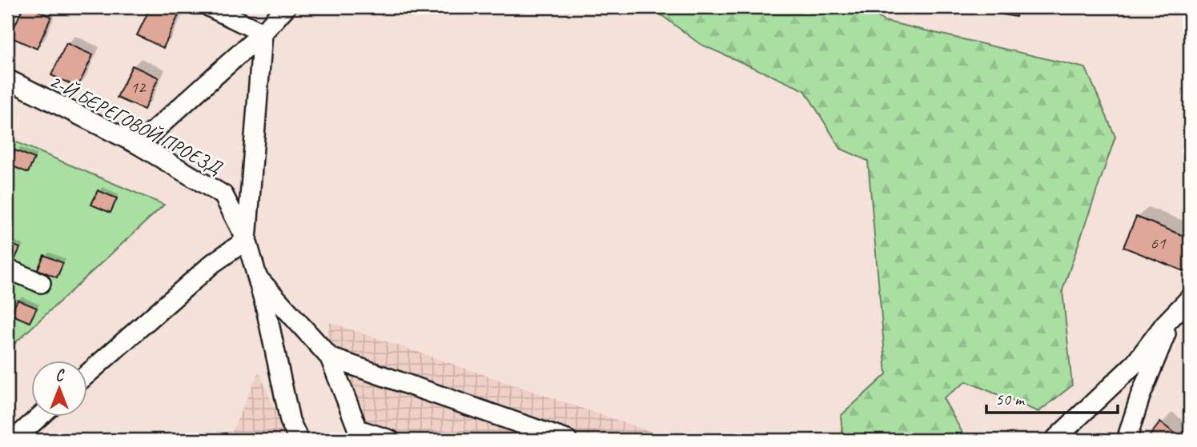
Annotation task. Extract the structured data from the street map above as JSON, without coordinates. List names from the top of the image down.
{
  "streets": {
    "street": ["2-Й БЕРЕГОВОЙ ПРОЕЗД"]
  },
  "house_numbers": ["12", "61"],
  "scale_bar": "50 m",
  "north": "top"
}
